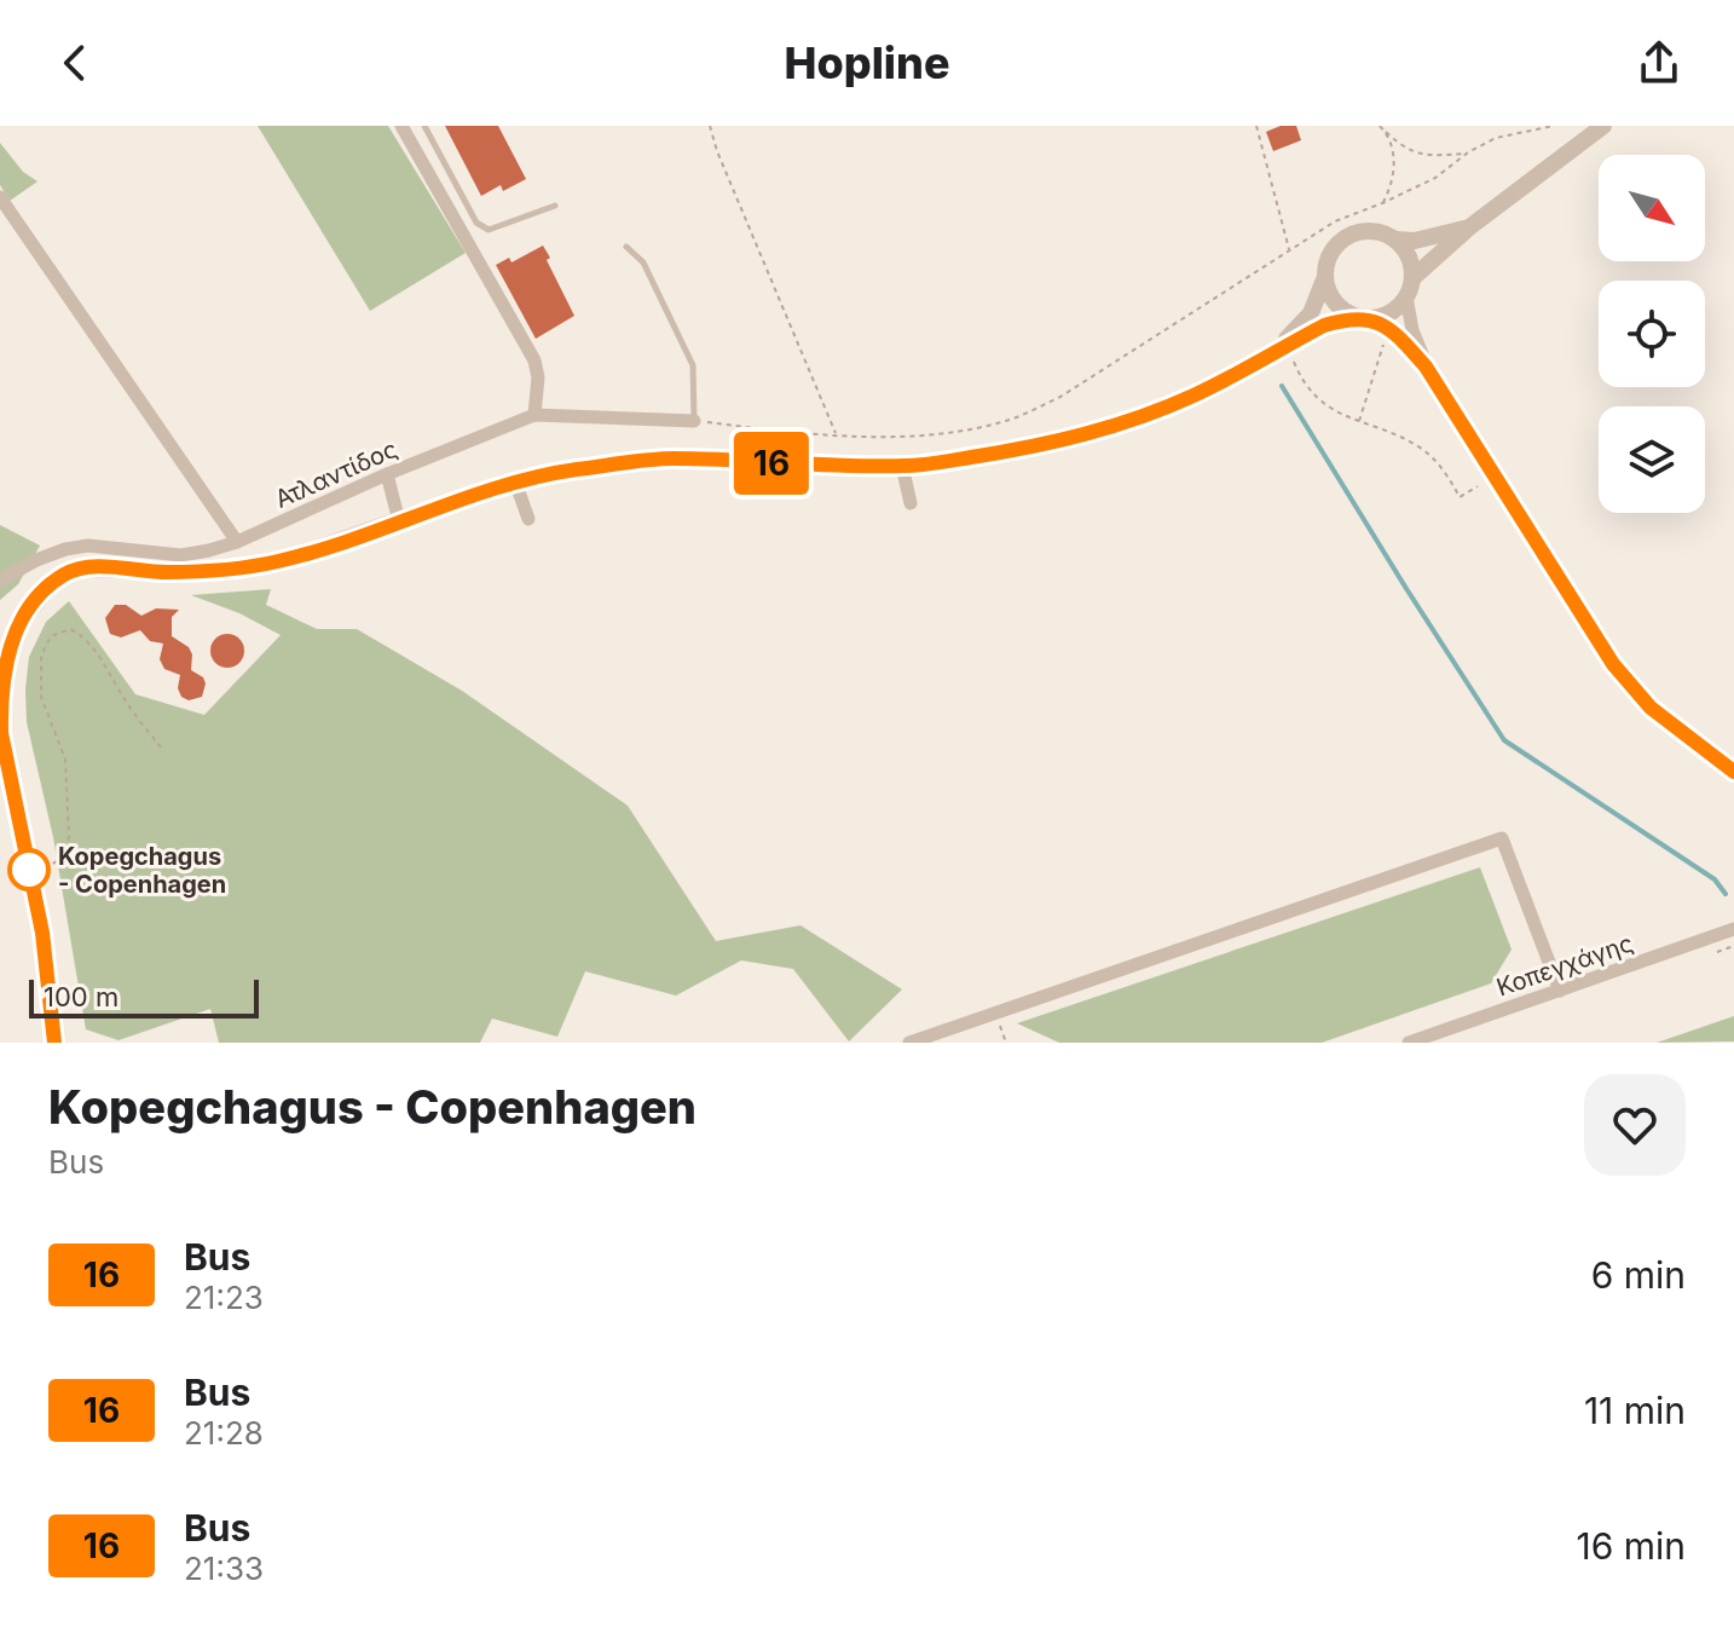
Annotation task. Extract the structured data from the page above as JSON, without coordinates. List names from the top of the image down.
{
  "streets": {
    "street": ["Ατλαντίδος", "Κοπεγχάγης"]
  },
  "places": ["Kopegchagus - Copenhagen"],
  "lines": ["bus line 16"],
  "scale_bar": "100 m",
  "north": "bottom right",
  "page": {
    "header": "Hopline",
    "on_map": "16",
    "scale": "100 m",
    "heading": ["Kopegchagus - Copenhagen", "Bus"],
    "list": [
      {
        "mark": "16",
        "name": "Bus",
        "note": "21:23",
        "value": "6 min"
      },
      {
        "mark": "16",
        "name": "Bus",
        "note": "21:28",
        "value": "11 min"
      },
      {
        "mark": "16",
        "name": "Bus",
        "note": "21:33",
        "value": "16 min"
      }
    ]
  }
}
